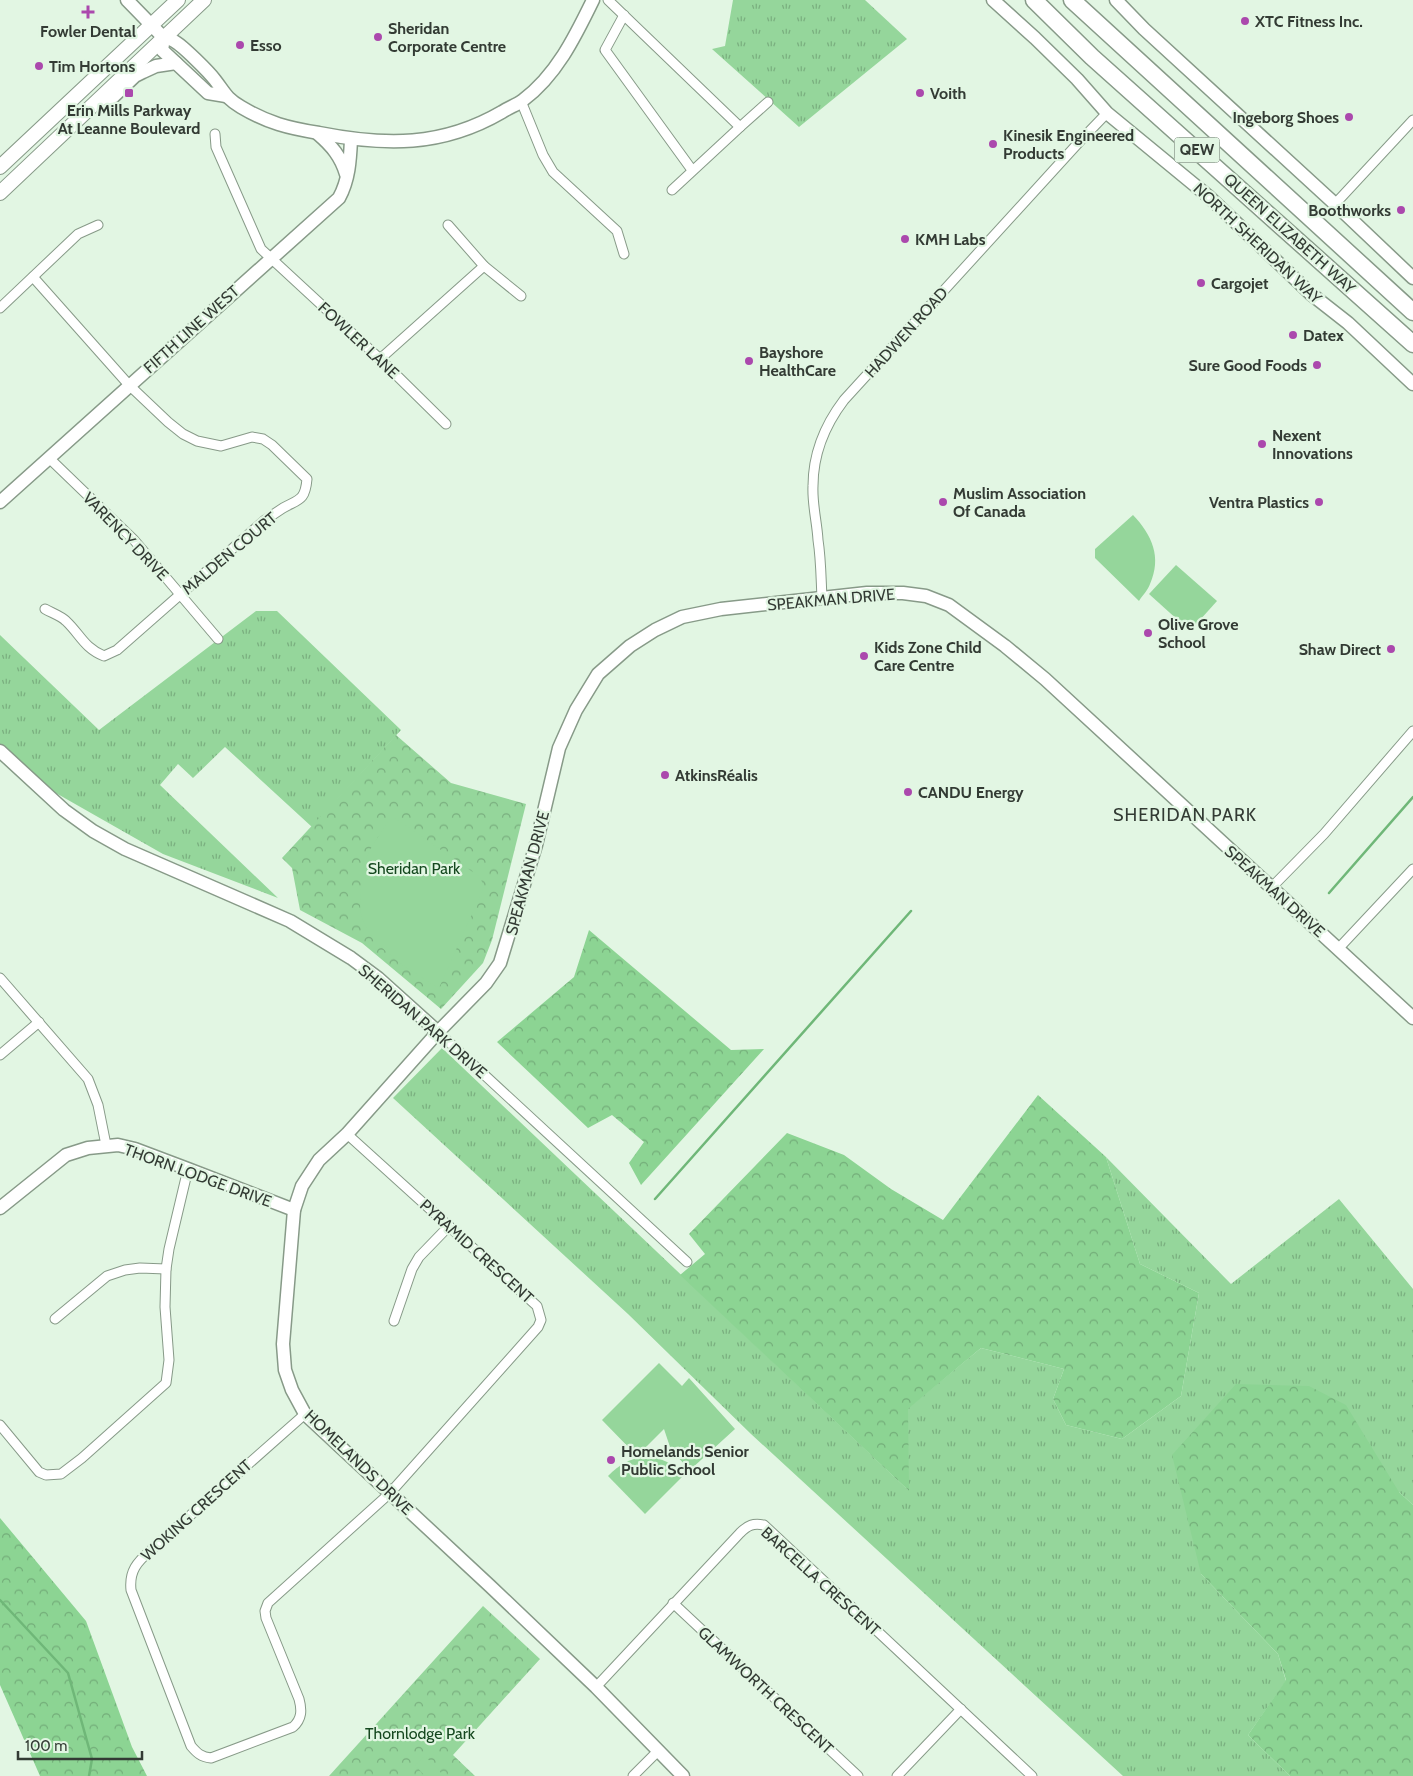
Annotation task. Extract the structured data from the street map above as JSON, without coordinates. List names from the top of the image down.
{
  "streets": {
    "highway": ["QEW", "QUEEN ELIZABETH WAY"],
    "street": [
      "NORTH SHERIDAN WAY",
      "FIFTH LINE WEST",
      "HADWEN ROAD",
      "FOWLER LANE",
      "VARENCY DRIVE",
      "MALDEN COURT",
      "SPEAKMAN DRIVE",
      "SHERIDAN PARK DRIVE",
      "THORN LODGE DRIVE",
      "PYRAMID CRESCENT",
      "HOMELANDS DRIVE",
      "WOKING CRESCENT",
      "BARCELLA CRESCENT",
      "GLAMWORTH CRESCENT"
    ]
  },
  "crossings": [
    ["NORTH SHERIDAN WAY", "HADWEN ROAD"],
    ["FIFTH LINE WEST", "FOWLER LANE"],
    ["FIFTH LINE WEST", "VARENCY DRIVE"],
    ["FIFTH LINE WEST", "MALDEN COURT"],
    ["HADWEN ROAD", "SPEAKMAN DRIVE"],
    ["VARENCY DRIVE", "MALDEN COURT"],
    ["SPEAKMAN DRIVE", "SHERIDAN PARK DRIVE"],
    ["SPEAKMAN DRIVE", "HOMELANDS DRIVE"],
    ["SHERIDAN PARK DRIVE", "HOMELANDS DRIVE"],
    ["THORN LODGE DRIVE", "HOMELANDS DRIVE"],
    ["PYRAMID CRESCENT", "HOMELANDS DRIVE"],
    ["PYRAMID CRESCENT", "WOKING CRESCENT"],
    ["HOMELANDS DRIVE", "WOKING CRESCENT"],
    ["HOMELANDS DRIVE", "BARCELLA CRESCENT"],
    ["BARCELLA CRESCENT", "GLAMWORTH CRESCENT"]
  ],
  "districts": ["SHERIDAN PARK"],
  "parks": ["Sheridan Park", "Thornlodge Park"],
  "places": {
    "health": ["Fowler Dental"],
    "other": [
      "XTC Fitness Inc.",
      "Sheridan Corporate Centre",
      "Esso",
      "Tim Hortons",
      "Voith",
      "Ingeborg Shoes",
      "Kinesik Engineered Products",
      "Boothworks",
      "KMH Labs",
      "Cargojet",
      "Datex",
      "Bayshore HealthCare",
      "Sure Good Foods",
      "Nexent Innovations",
      "Muslim Association Of Canada",
      "Ventra Plastics",
      "Olive Grove School",
      "Shaw Direct",
      "Kids Zone Child Care Centre",
      "AtkinsRéalis",
      "CANDU Energy",
      "Homelands Senior Public School"
    ],
    "transit": ["Erin Mills Parkway At Leanne Boulevard"]
  },
  "scale_bar": "100 m"
}
